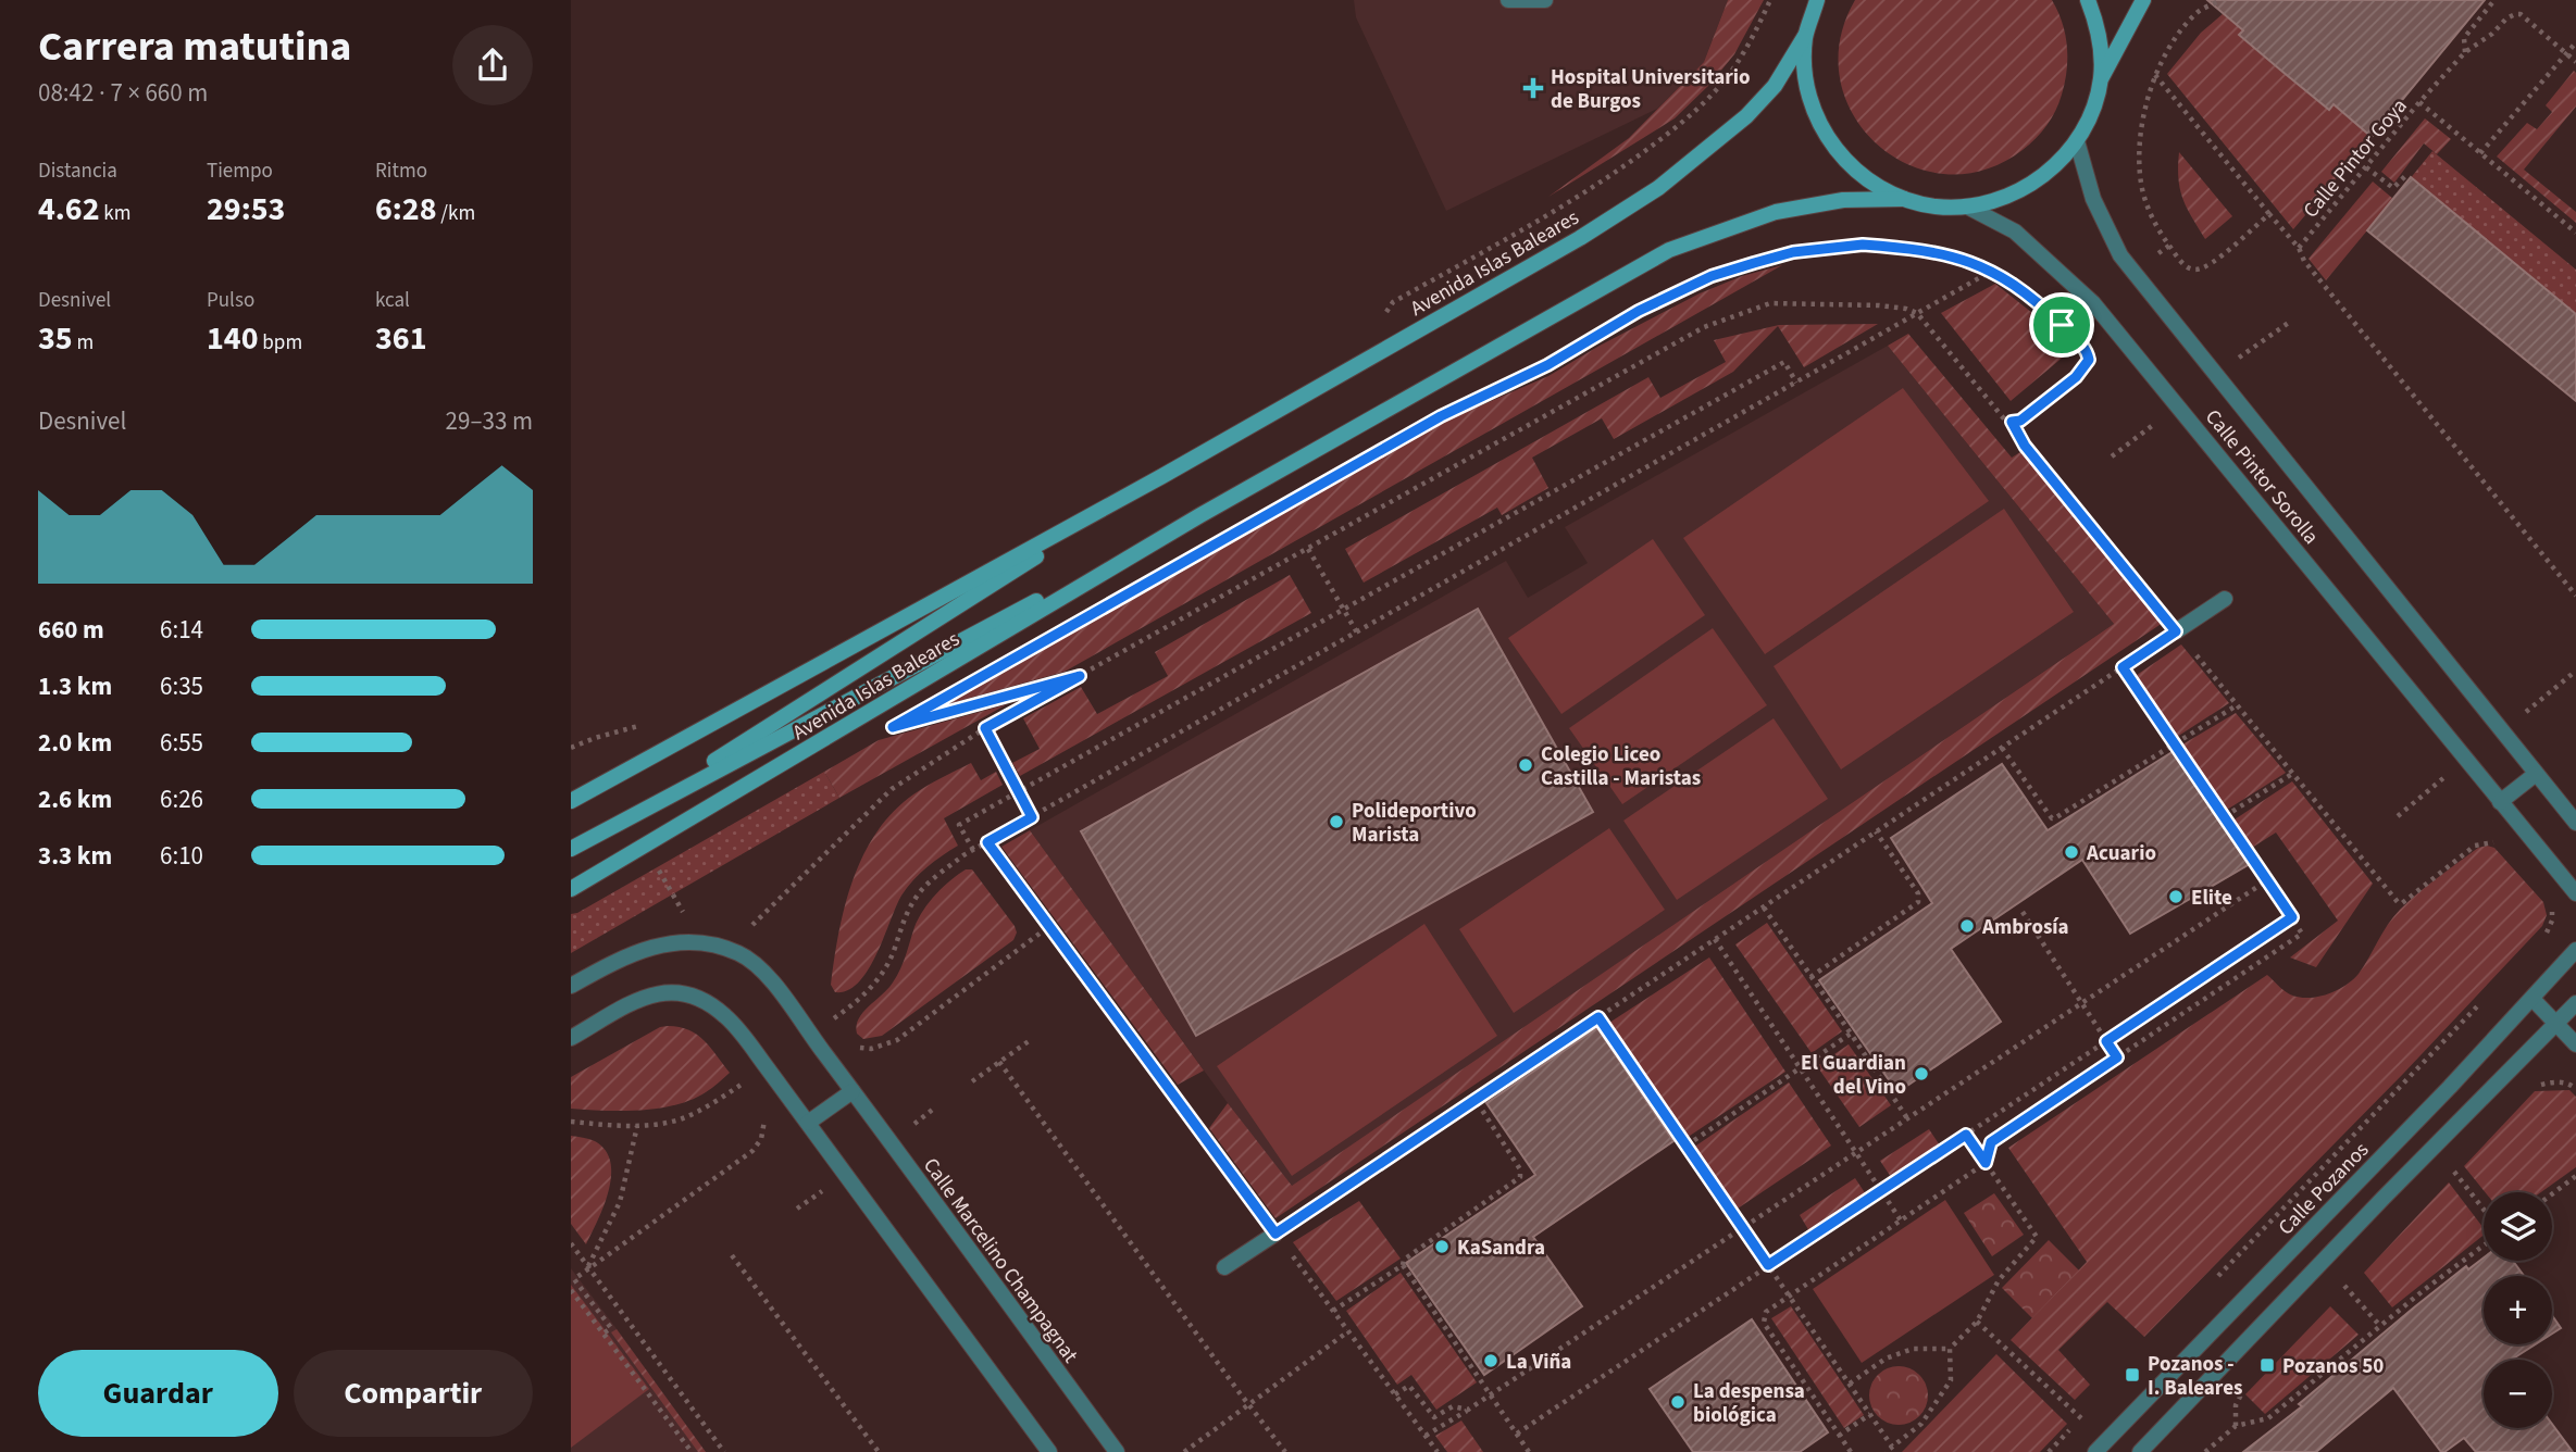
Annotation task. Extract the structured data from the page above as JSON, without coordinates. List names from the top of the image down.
{
  "streets": {
    "main road": ["Avenida Islas Baleares"],
    "street": ["Calle Pintor Sorolla", "Calle Pozanos", "Calle Marcelino Champagnat"],
    "path": ["Calle Pintor Goya"]
  },
  "places": {
    "health": ["Hospital Universitario de Burgos"],
    "other": [
      "Colegio Liceo Castilla - Maristas",
      "Polideportivo Marista",
      "Acuario",
      "Elite",
      "Ambrosía",
      "El Guardian del Vino",
      "KaSandra",
      "La Viña",
      "La despensa biológica"
    ],
    "transit": ["Pozanos 50", "Pozanos - I. Baleares"]
  },
  "page": {
    "heading": ["Carrera matutina", "08:42 · 7 × 660 m"],
    "stats": [
      ["Distancia", "4.62 km"],
      ["Tiempo", "29:53"],
      ["Ritmo", "6:28 /km"],
      ["Desnivel", "35 m"],
      ["Pulso", "140 bpm"],
      ["kcal", "361"]
    ],
    "chart": ["Desnivel", "29–33 m"],
    "list": [
      {
        "name": "660 m",
        "note": "6:14"
      },
      {
        "name": "1.3 km",
        "note": "6:35"
      },
      {
        "name": "2.0 km",
        "note": "6:55"
      },
      {
        "name": "2.6 km",
        "note": "6:26"
      },
      {
        "name": "3.3 km",
        "note": "6:10"
      }
    ],
    "map_buttons": ["+", "−"],
    "buttons": ["Guardar", "Compartir"]
  }
}
